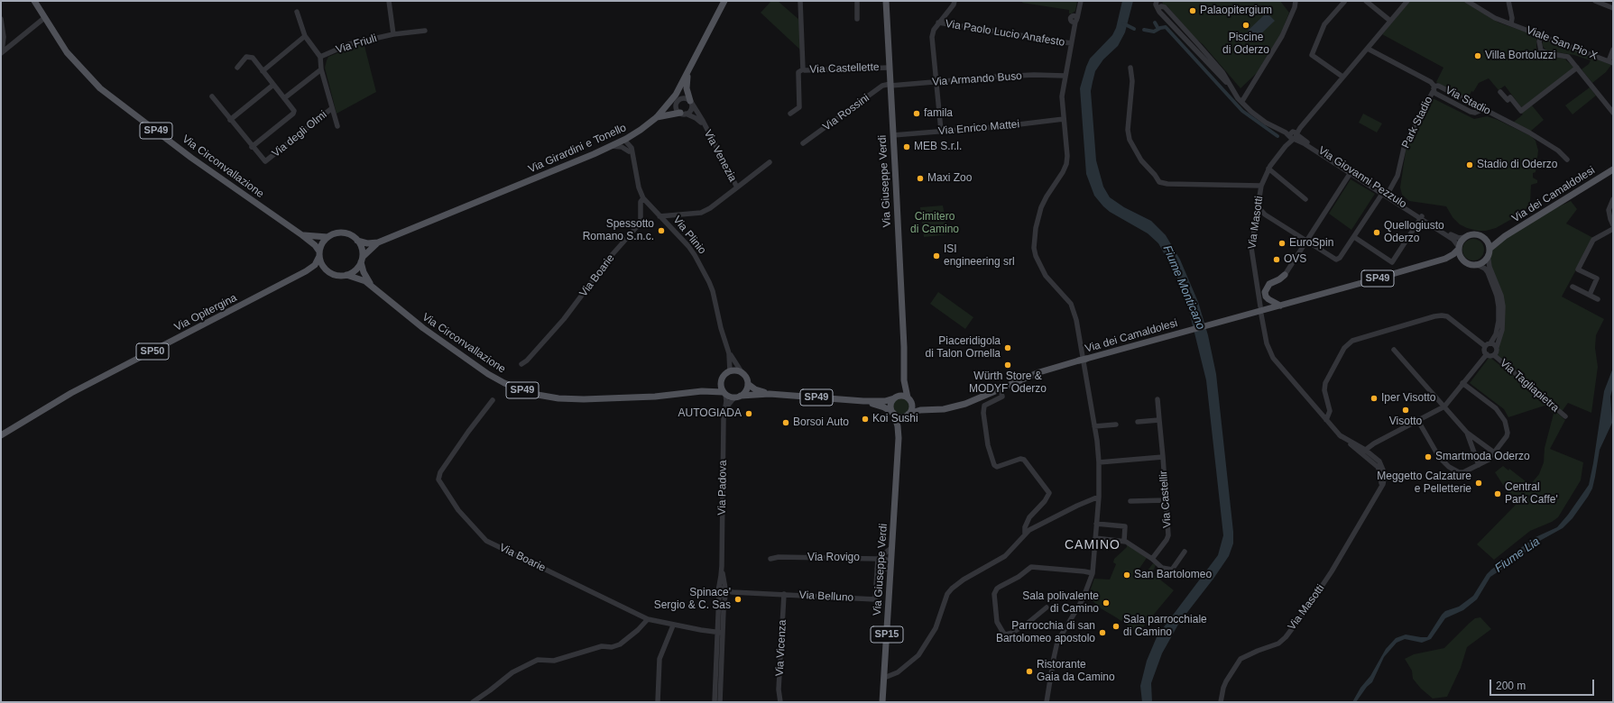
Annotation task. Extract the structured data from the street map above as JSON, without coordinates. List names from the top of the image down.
{
  "streets": {
    "main road": [
      "SP49",
      "Via Girardini e Tonello",
      "Via Circonvallazione",
      "Via Giuseppe Verdi",
      "Via dei Camaldolesi",
      "Via Opitergina",
      "SP50",
      "SP15"
    ],
    "street": [
      "Via Paolo Lucio Anafesto",
      "Viale San Pio X",
      "Via Friuli",
      "Via Castellette",
      "Via Armando Buso",
      "Via Stadio",
      "Via Rossini",
      "Park Stadio",
      "Via Enrico Mattei",
      "Via degli Olmi",
      "Via Venezia",
      "Via Giovanni Pezzulo",
      "Via Masotti",
      "Via Plinio",
      "Via Boarie",
      "Via Tagliapietra",
      "Via Padova",
      "Via Castellir",
      "Via Rovigo",
      "Via Belluno",
      "Via Vicenza"
    ]
  },
  "crossings": [
    ["Via Castellette", "Via Giuseppe Verdi"],
    ["Via Armando Buso", "Via Rossini"],
    ["Via Armando Buso", "Via Giuseppe Verdi"],
    ["Via Stadio", "Park Stadio"],
    ["Via Stadio", "Via Masotti"],
    ["Via Rossini", "Via Giuseppe Verdi"],
    ["Park Stadio", "Via Giovanni Pezzulo"],
    ["Via Enrico Mattei", "Via Giuseppe Verdi"],
    ["SP49", "Via Girardini e Tonello"],
    ["SP49", "Via Circonvallazione"],
    ["SP49", "Via Giovanni Pezzulo"],
    ["SP49", "Via Giuseppe Verdi"],
    ["SP49", "Via dei Camaldolesi"],
    ["SP49", "Via Plinio"],
    ["SP49", "Via Opitergina"],
    ["SP49", "Via Padova"],
    ["Via Girardini e Tonello", "Via Venezia"],
    ["Via Girardini e Tonello", "Via Circonvallazione"],
    ["Via Girardini e Tonello", "Via Plinio"],
    ["Via Girardini e Tonello", "Via Boarie"],
    ["Via Girardini e Tonello", "Via Opitergina"],
    ["Via Venezia", "Via Plinio"],
    ["Via Venezia", "Via Boarie"],
    ["Via Circonvallazione", "Via Plinio"],
    ["Via Circonvallazione", "Via Opitergina"],
    ["Via Circonvallazione", "Via Padova"],
    ["Via Giovanni Pezzulo", "Via dei Camaldolesi"],
    ["Via Giovanni Pezzulo", "Via Masotti"],
    ["Via Giuseppe Verdi", "Via dei Camaldolesi"],
    ["Via Plinio", "Via Boarie"],
    ["Via Plinio", "Via Padova"],
    ["Via Belluno", "Via Vicenza"]
  ],
  "districts": ["CAMINO"],
  "water": ["Fiume Monticano", "Fiume Lia"],
  "parks": ["Cimitero di Camino"],
  "places": [
    "Palaopitergium",
    "Piscine di Oderzo",
    "Villa Bortoluzzi",
    "famila",
    "MEB S.r.l.",
    "Stadio di Oderzo",
    "Maxi Zoo",
    "Spessotto Romano S.n.c.",
    "Quellogiusto Oderzo",
    "EuroSpin",
    "ISI engineering srl",
    "OVS",
    "Piaceridigola di Talon Ornella",
    "Würth Store & MODYF Oderzo",
    "Iper Visotto",
    "Visotto",
    "AUTOGIADA",
    "Koi Sushi",
    "Borsoi Auto",
    "Smartmoda Oderzo",
    "Meggetto Calzature e Pelletterie",
    "Central Park Caffe'",
    "San Bartolomeo",
    "Spinace' Sergio & C. Sas",
    "Sala polivalente di Camino",
    "Sala parrocchiale di Camino",
    "Parrocchia di san Bartolomeo apostolo",
    "Ristorante Gaia da Camino"
  ],
  "scale_bar": "200 m"
}
